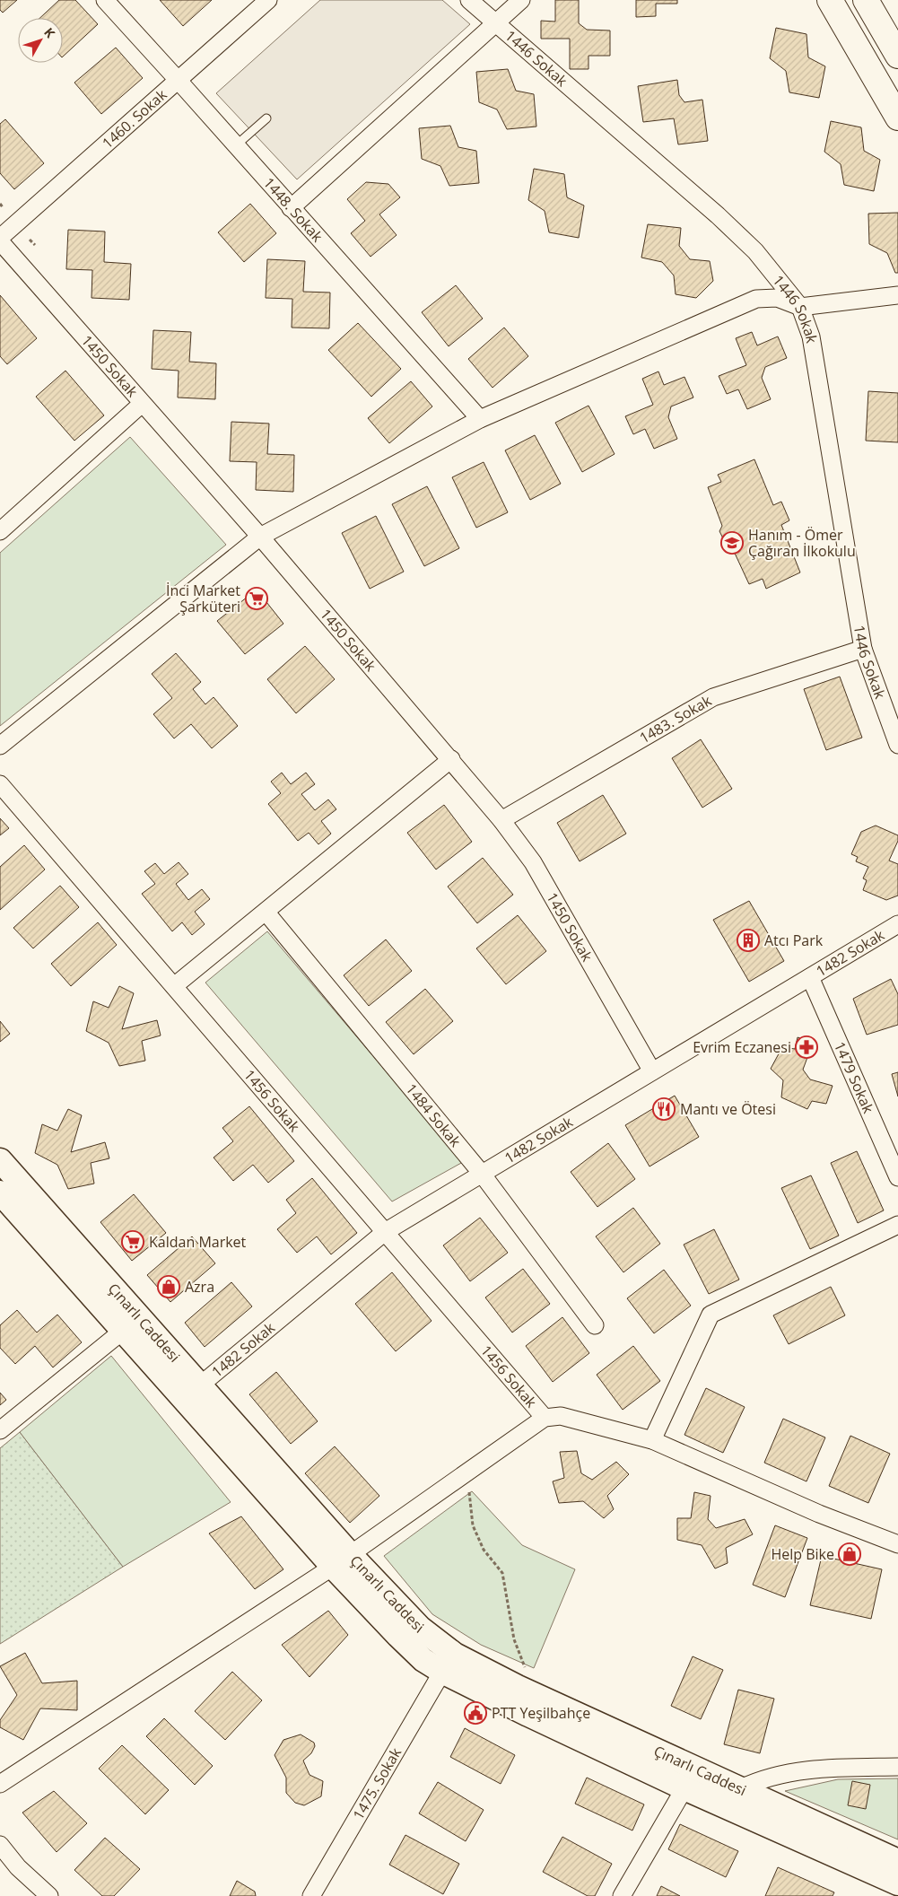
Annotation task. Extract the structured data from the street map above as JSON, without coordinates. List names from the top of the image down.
{
  "streets": {
    "main road": ["Çınarlı Caddesi"],
    "street": [
      "1446 Sokak",
      "1460. Sokak",
      "1448. Sokak",
      "1450 Sokak",
      "1483. Sokak",
      "1482 Sokak",
      "1479 Sokak",
      "1456 Sokak",
      "1484 Sokak",
      "1475. Sokak"
    ]
  },
  "crossings": [
    ["1446 Sokak", "1483. Sokak"],
    ["1460. Sokak", "1448. Sokak"],
    ["1460. Sokak", "1450 Sokak"],
    ["1450 Sokak", "1483. Sokak"],
    ["1450 Sokak", "1482 Sokak"],
    ["1482 Sokak", "1479 Sokak"],
    ["1482 Sokak", "1456 Sokak"],
    ["1482 Sokak", "1484 Sokak"],
    ["1482 Sokak", "Çınarlı Caddesi"],
    ["Çınarlı Caddesi", "1475. Sokak"]
  ],
  "places": {
    "school or university": ["Hanım - Ömer Çağıran İlkokulu"],
    "supermarket": ["İnci Market Şarküteri", "Kaldan Market"],
    "building": ["Atcı Park"],
    "pharmacy": ["Evrim Eczanesi"],
    "restaurant": ["Mantı ve Ötesi"],
    "shop": ["Azra", "Help Bike"],
    "public building": ["PTT Yeşilbahçe"]
  },
  "north": "top right"
}
